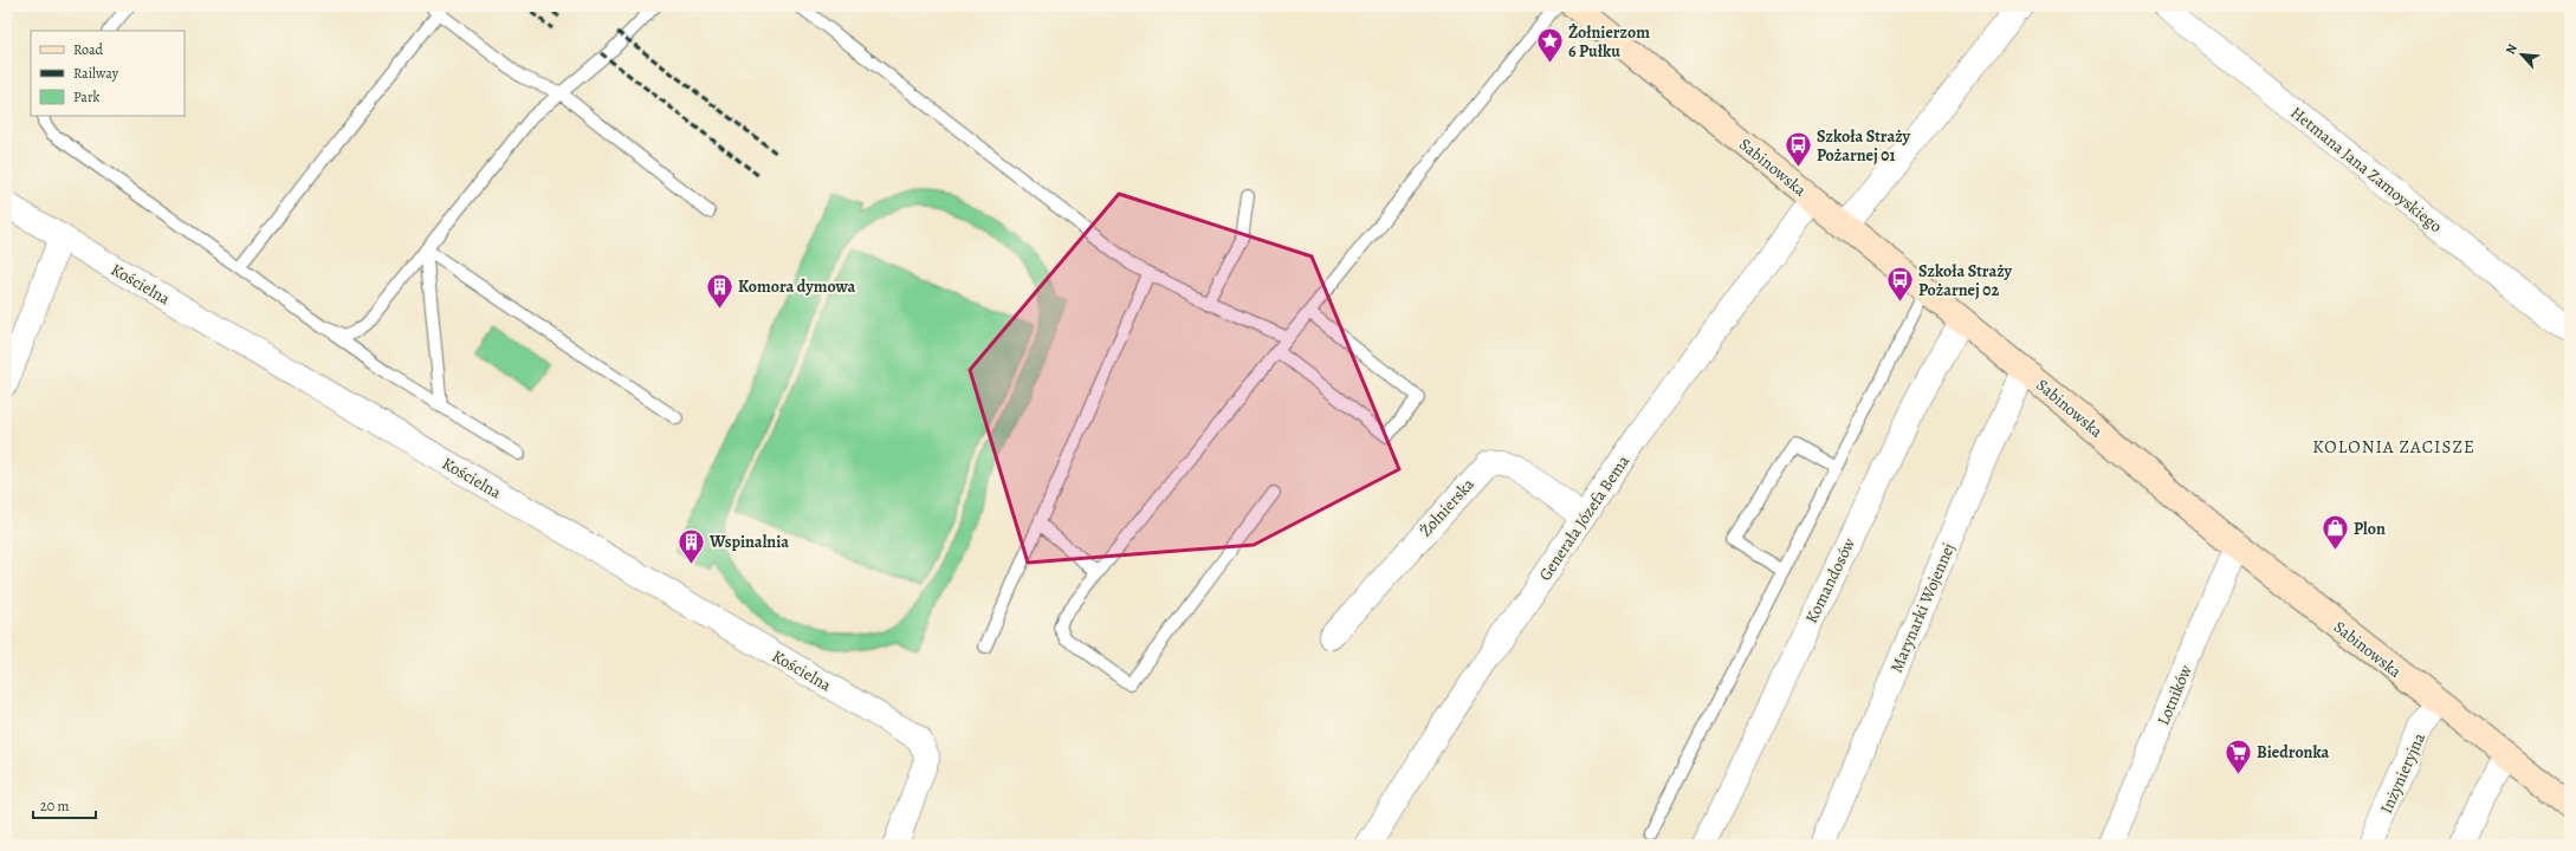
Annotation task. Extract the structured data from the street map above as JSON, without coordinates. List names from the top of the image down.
{
  "streets": {
    "street": [
      "Sabinowska",
      "Hetmana Jana Zamoyskiego",
      "Kościelna",
      "Żołnierska",
      "Generała Józefa Bema",
      "Komandosów",
      "Marynarki Wojennej",
      "Lotników",
      "Inżynieryjna"
    ]
  },
  "crossings": [
    ["Sabinowska", "Generała Józefa Bema"],
    ["Sabinowska", "Komandosów"],
    ["Sabinowska", "Marynarki Wojennej"],
    ["Sabinowska", "Lotników"],
    ["Sabinowska", "Inżynieryjna"],
    ["Żołnierska", "Generała Józefa Bema"]
  ],
  "districts": ["KOLONIA ZACISZE"],
  "places": {
    "place": ["Żołnierzom 6 Pułku"],
    "bus stop": ["Szkoła Straży Pożarnej 01", "Szkoła Straży Pożarnej 02"],
    "building": ["Komora dymowa", "Wspinalnia"],
    "shop": ["Plon"],
    "supermarket": ["Biedronka"]
  },
  "legend": ["Road", "Railway", "Park"],
  "scale_bar": "20 m",
  "north": "top left"
}
